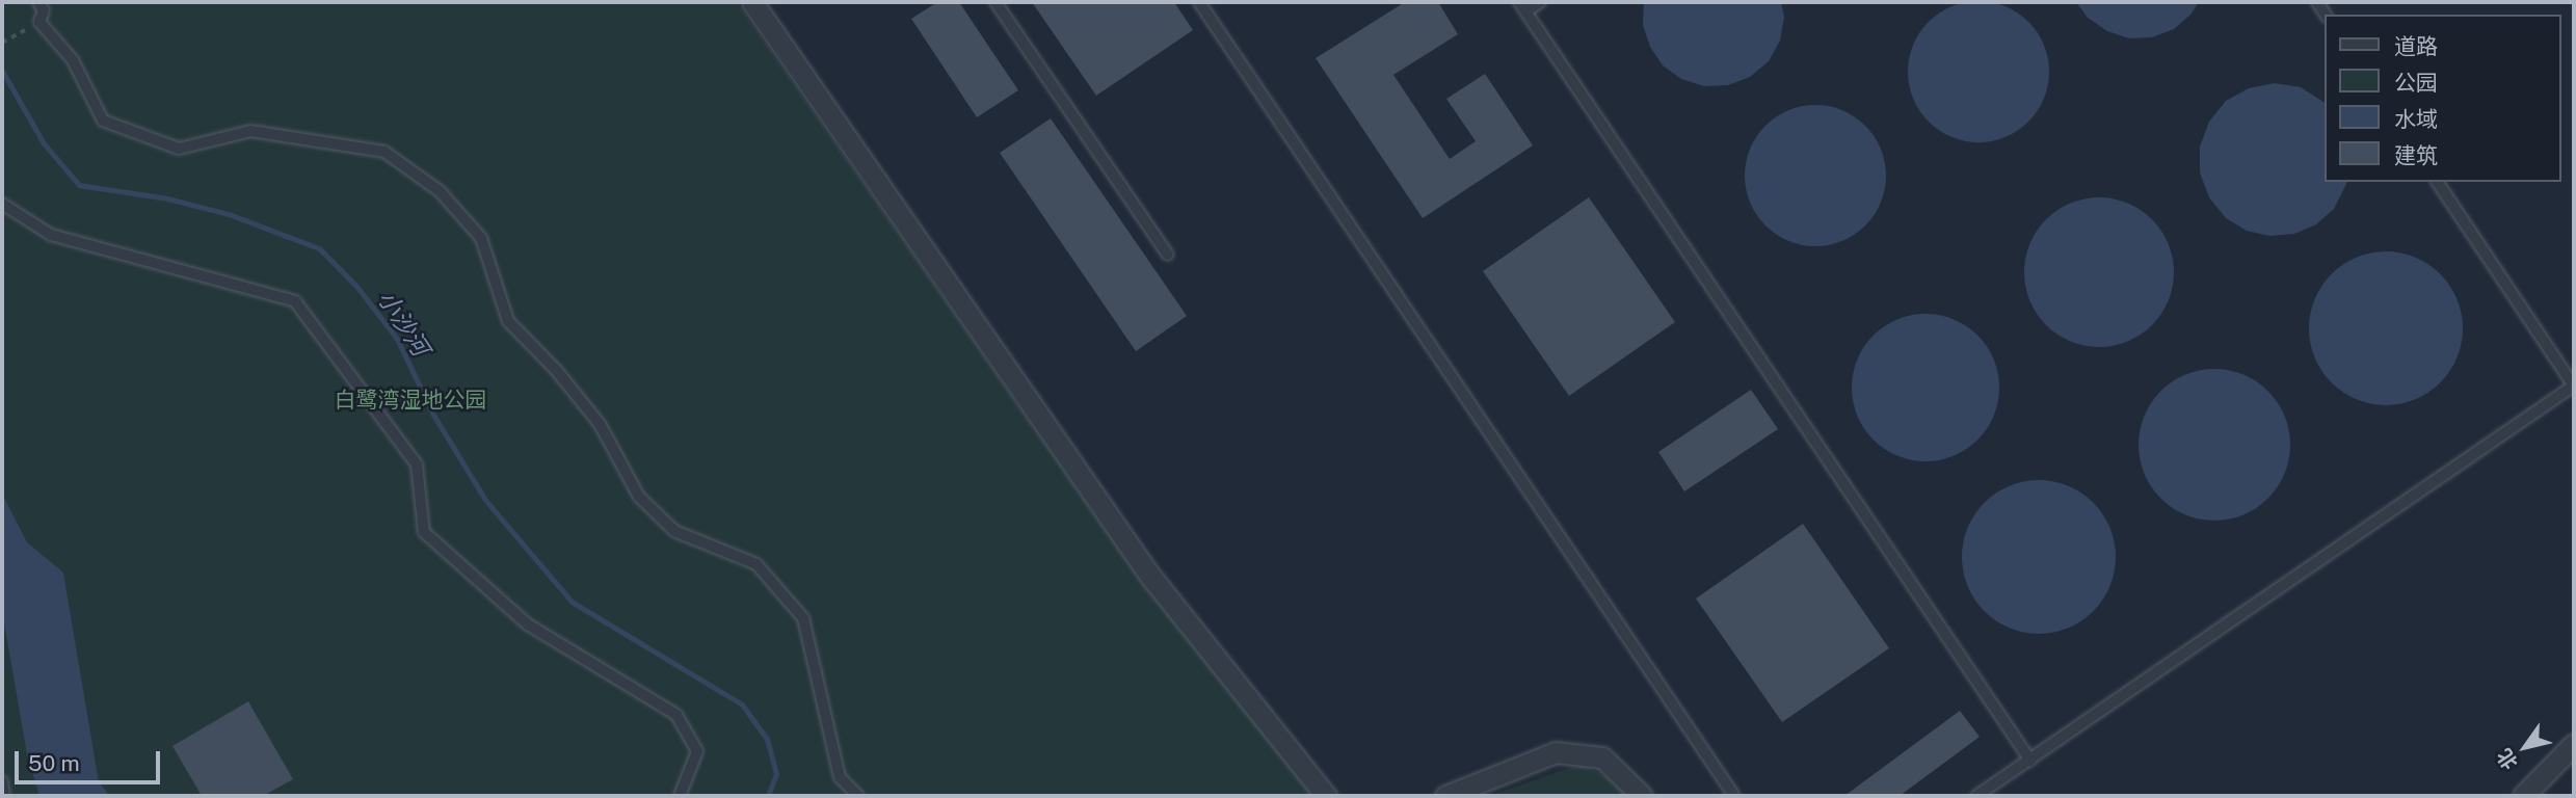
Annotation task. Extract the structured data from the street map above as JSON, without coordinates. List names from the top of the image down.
{
  "water": ["小沙河"],
  "parks": ["白鹭湾湿地公园"],
  "legend": [
    "道路",
    "公园",
    "水域",
    "建筑"
  ],
  "scale_bar": "50 m",
  "north": "bottom left"
}
